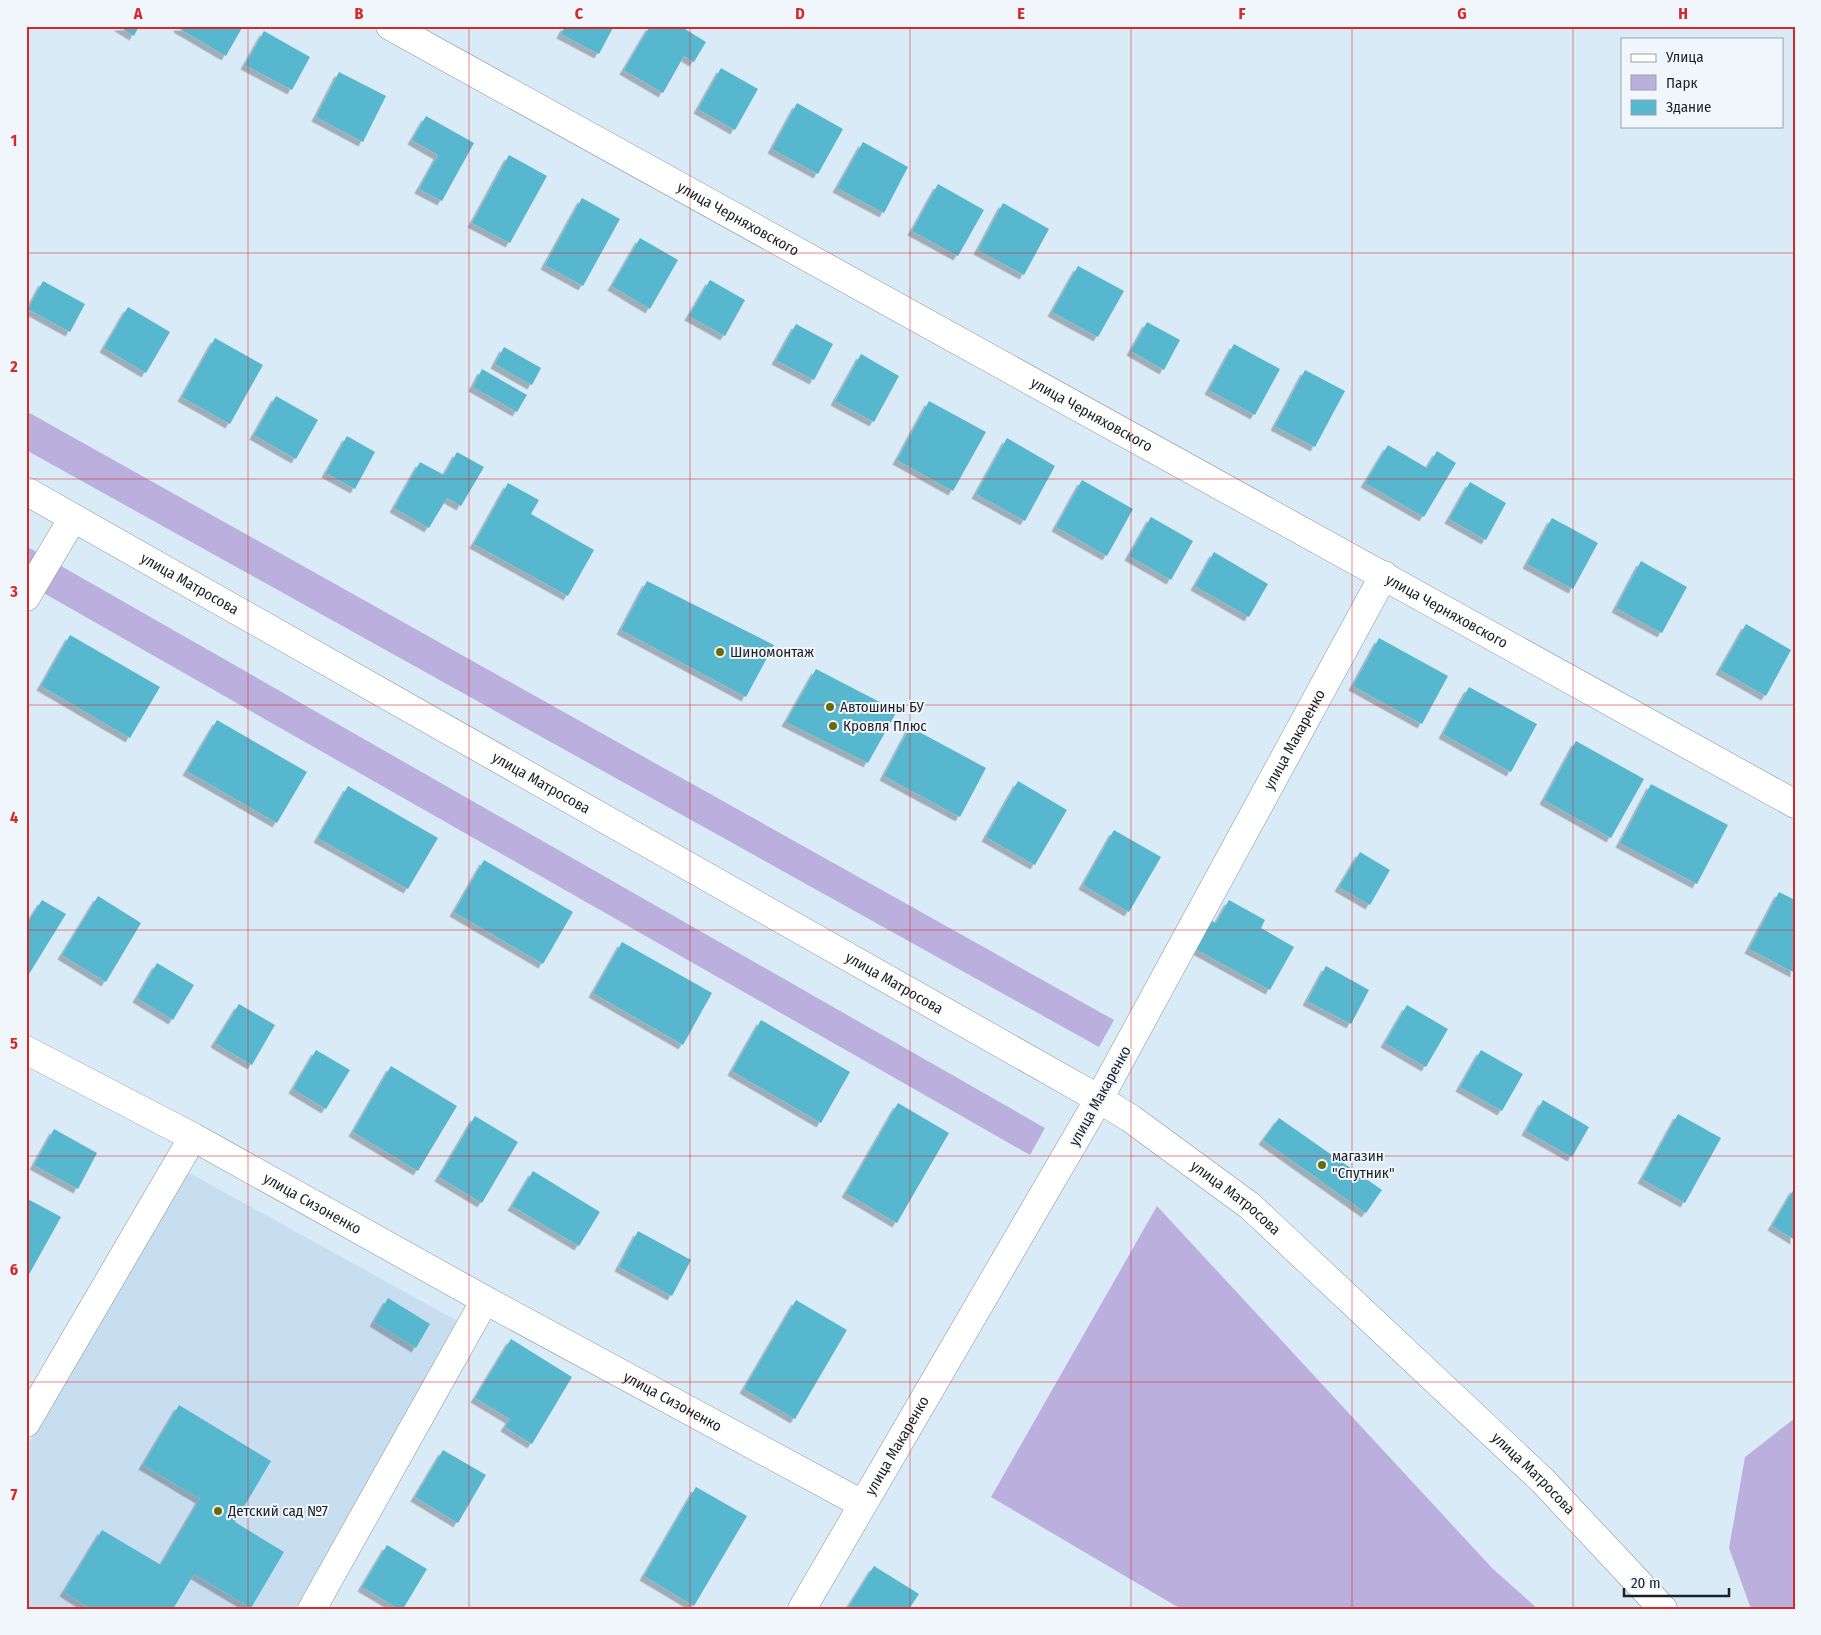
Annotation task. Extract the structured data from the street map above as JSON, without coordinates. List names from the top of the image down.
{
  "streets": {
    "street": [
      "улица Черняховского",
      "улица Матросова",
      "улица Макаренко",
      "улица Сизоненко"
    ]
  },
  "crossings": [
    ["улица Черняховского", "улица Макаренко"],
    ["улица Матросова", "улица Макаренко"],
    ["улица Макаренко", "улица Сизоненко"]
  ],
  "places": [
    "Шиномонтаж",
    "Автошины БУ",
    "Кровля Плюс",
    "магазин \"Спутник\"",
    "Детский сад №7"
  ],
  "legend": ["Улица", "Парк", "Здание"],
  "scale_bar": "20 m",
  "grid": {
    "columns": [
      "A",
      "B",
      "C",
      "D",
      "E",
      "F",
      "G",
      "H"
    ],
    "rows": [
      "1",
      "2",
      "3",
      "4",
      "5",
      "6",
      "7"
    ]
  }
}
